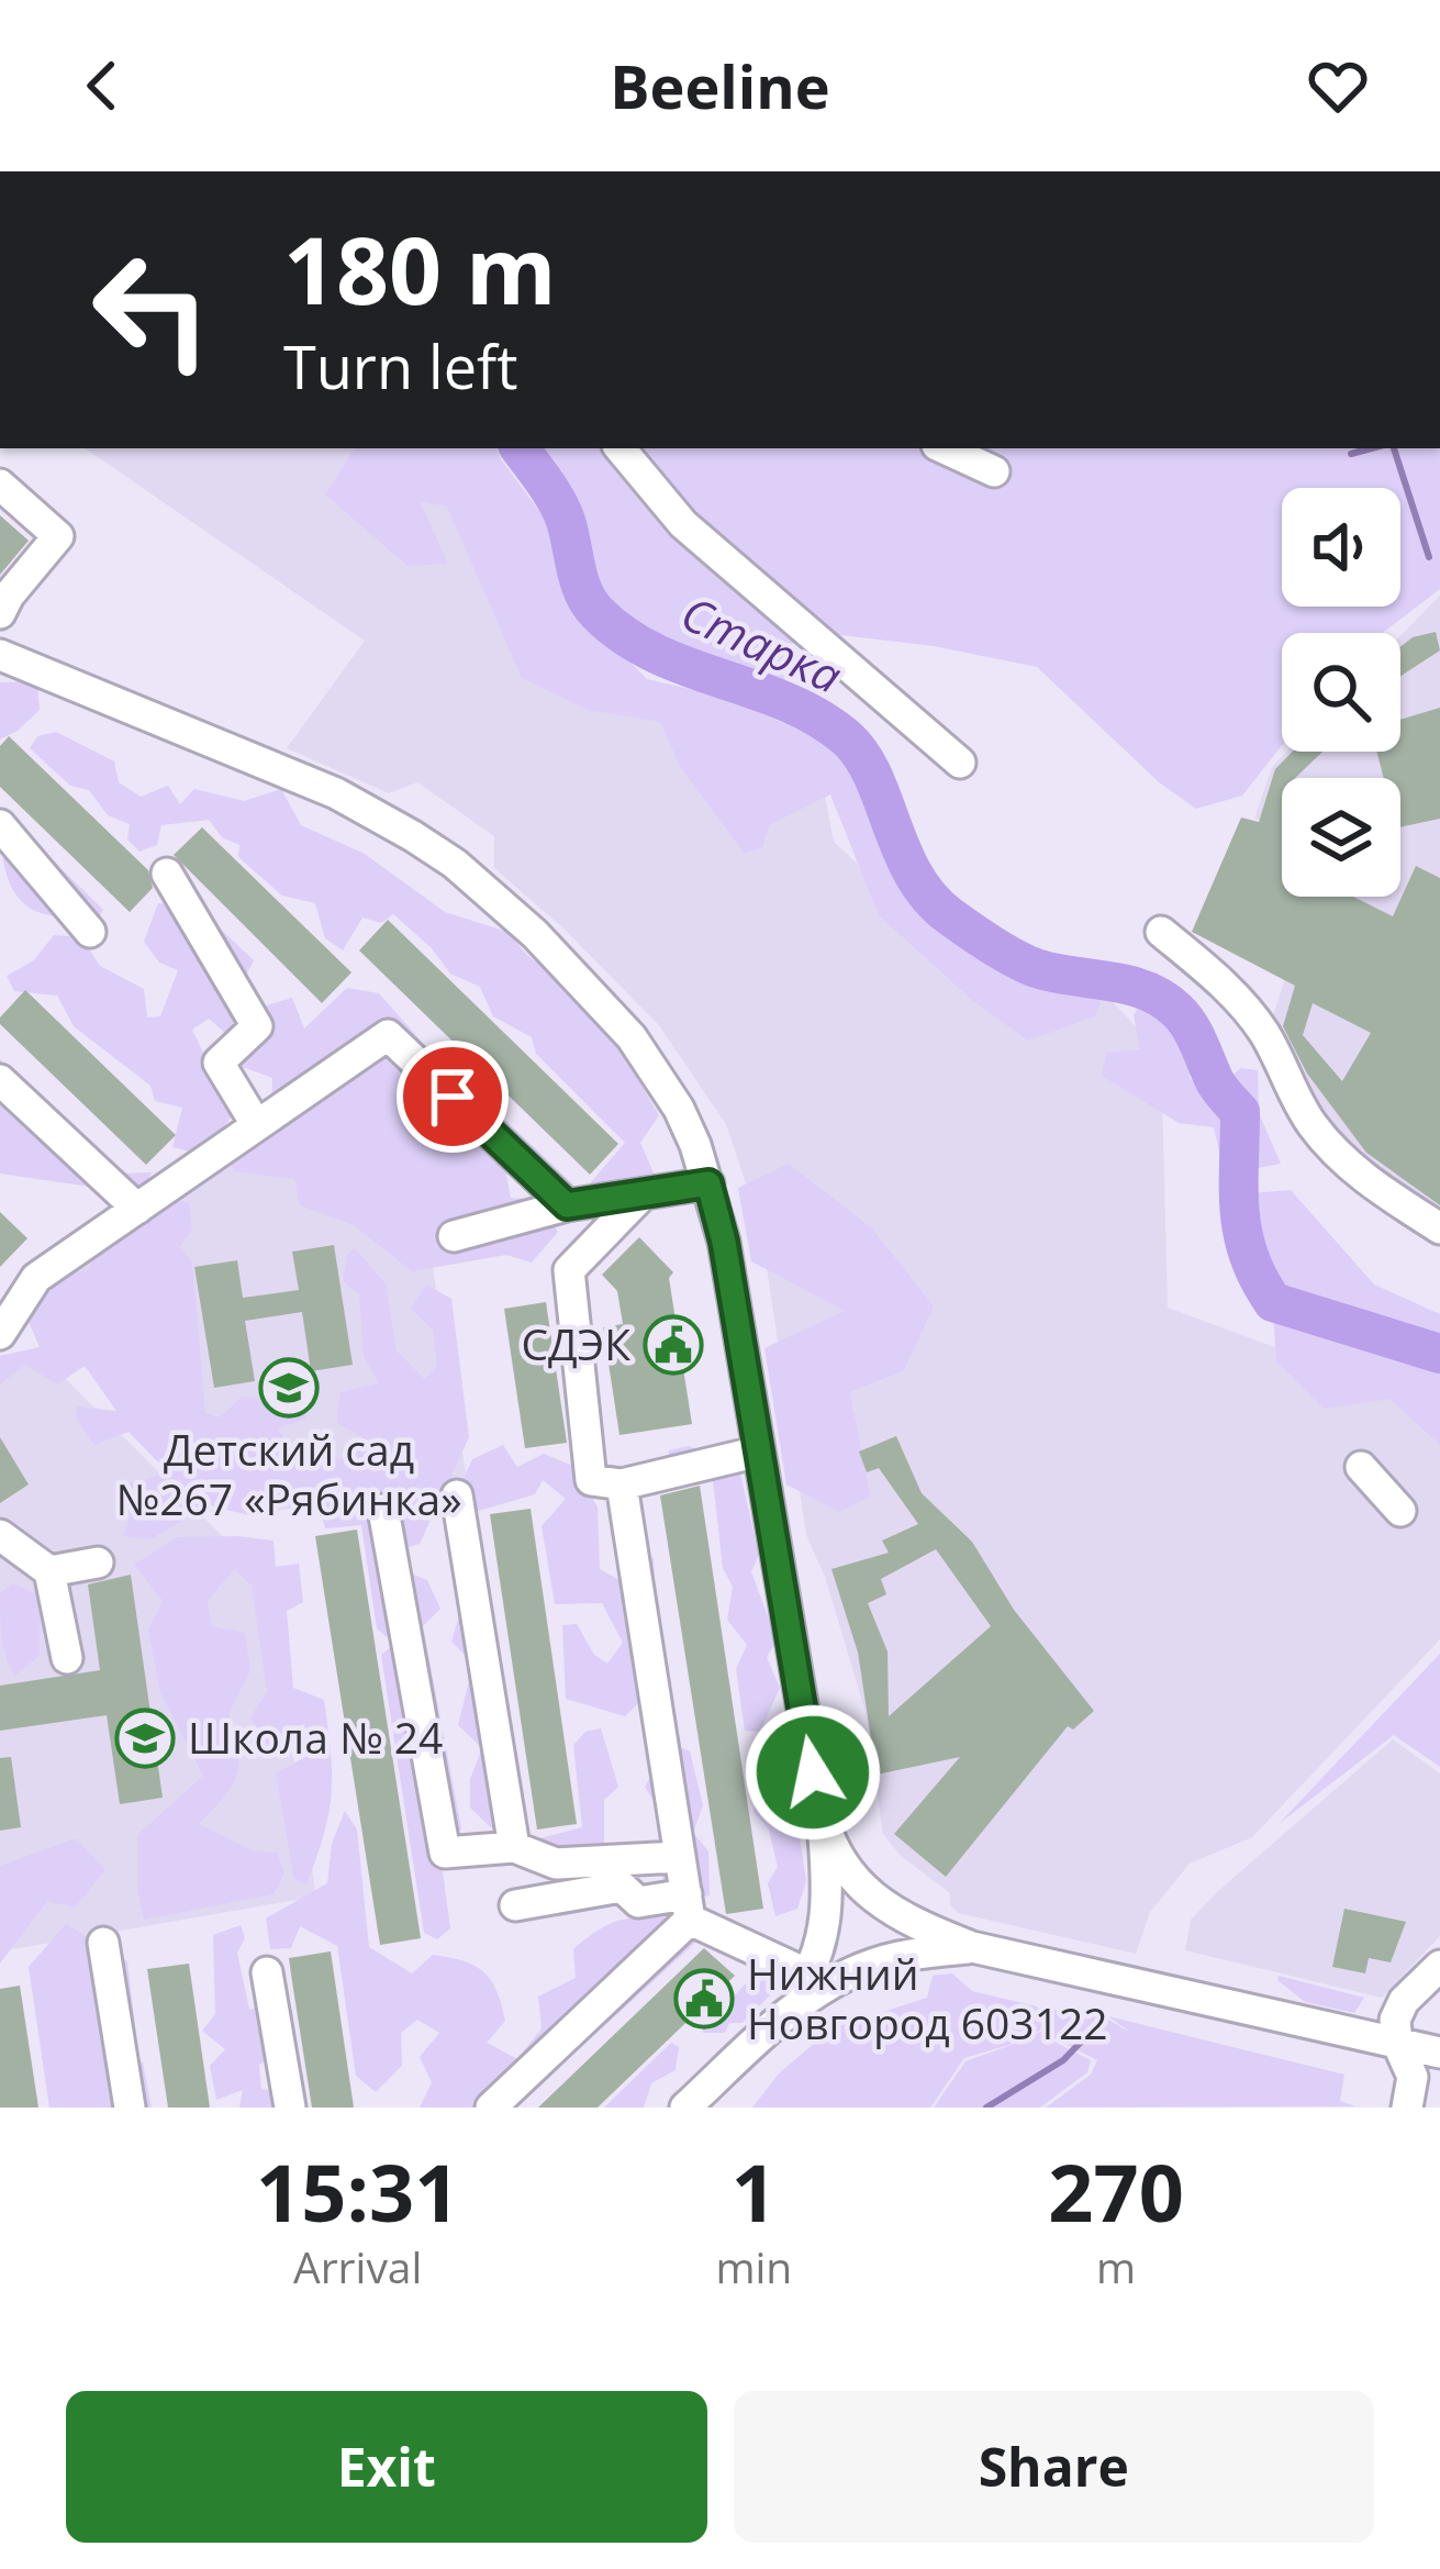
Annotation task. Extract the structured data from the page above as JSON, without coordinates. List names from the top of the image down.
{
  "water": ["Старка"],
  "places": {
    "public building": ["СДЭК", "Нижний Новгород 603122"],
    "school or university": ["Детский сад №267 «Рябинка»", "Школа № 24"]
  },
  "page": {
    "header": "Beeline",
    "turn": ["180 m", "Turn left"],
    "eta": [
      "15:31",
      "Arrival",
      "1",
      "min",
      "270",
      "m"
    ],
    "buttons": ["Exit", "Share"]
  }
}
